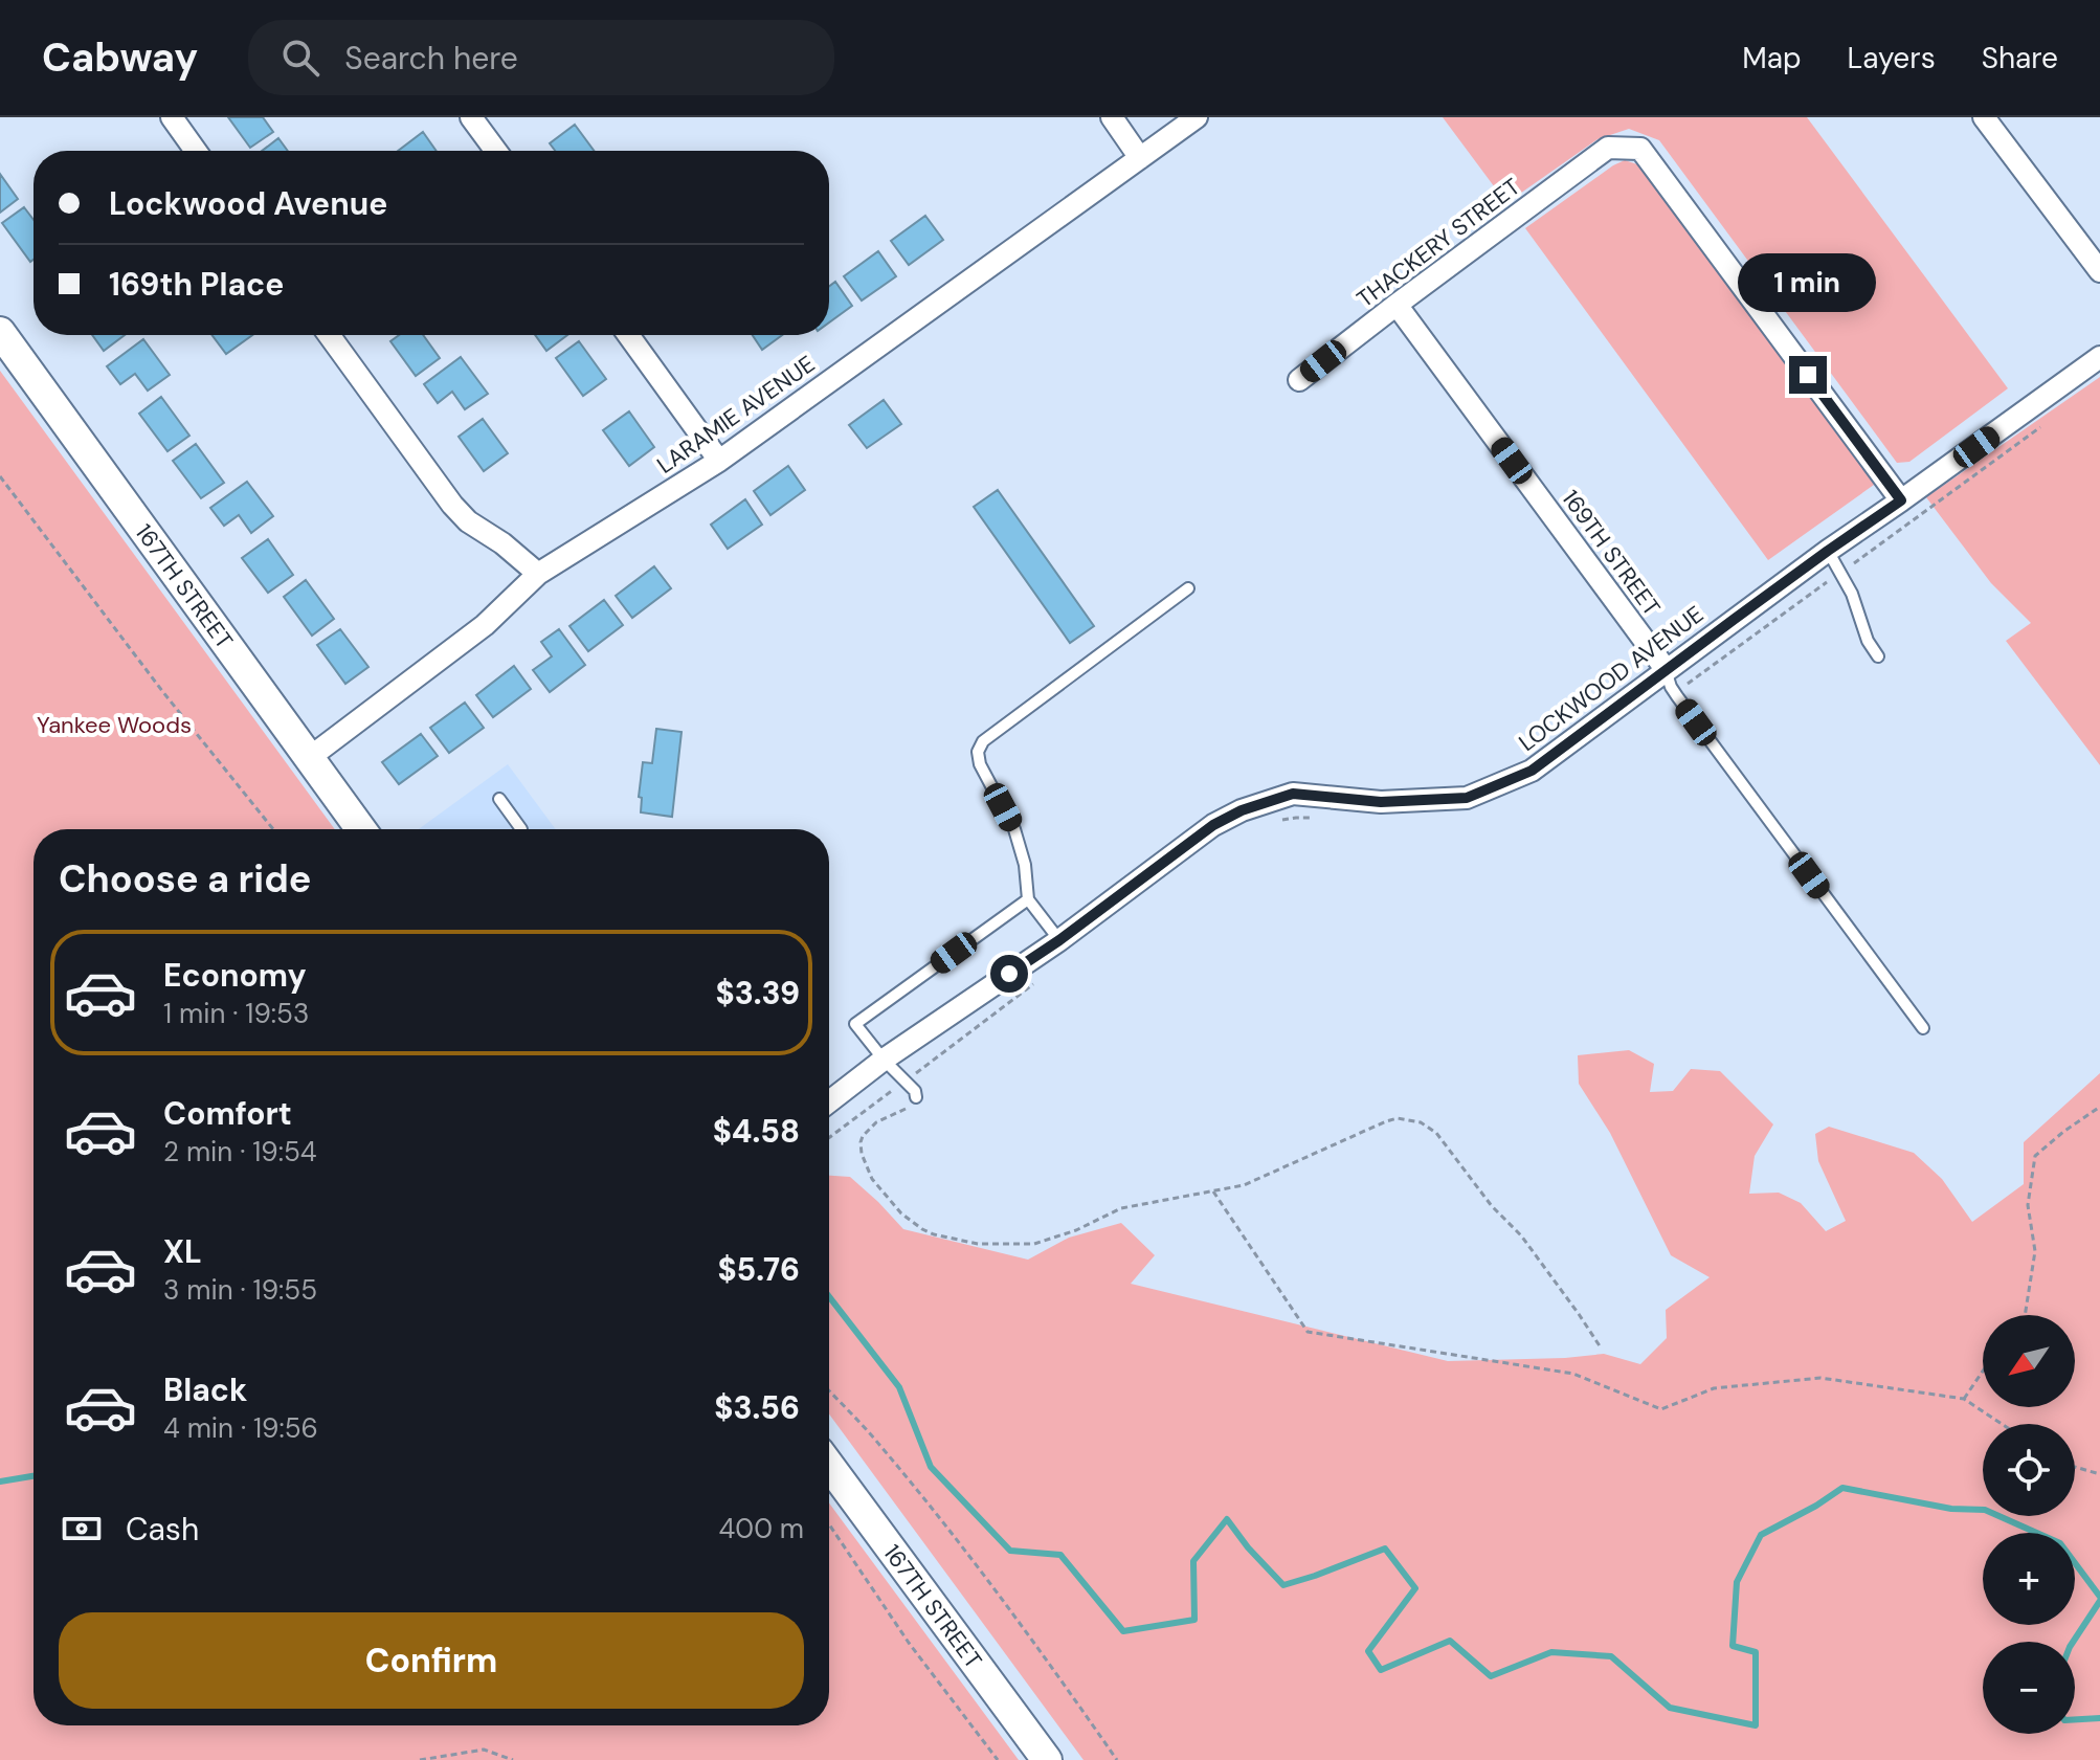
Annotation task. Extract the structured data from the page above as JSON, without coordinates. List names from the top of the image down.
{
  "streets": {
    "main road": ["167TH STREET"],
    "street": [
      "THACKERY STREET",
      "LARAMIE AVENUE",
      "169TH STREET",
      "LOCKWOOD AVENUE"
    ]
  },
  "crossings": [
    ["THACKERY STREET", "169TH STREET"],
    ["THACKERY STREET", "LOCKWOOD AVENUE"],
    ["LARAMIE AVENUE", "167TH STREET"],
    ["169TH STREET", "LOCKWOOD AVENUE"]
  ],
  "parks": ["Yankee Woods"],
  "north": "bottom left",
  "page": {
    "header": "Cabway",
    "search": "Search here",
    "nav": ["Map", "Layers", "Share"],
    "banner": ["Lockwood Avenue", "169th Place"],
    "bubble": "1 min",
    "heading": "Choose a ride",
    "list": [
      {
        "name": "Economy",
        "note": "1 min · 19:53",
        "value": "$3.39"
      },
      {
        "name": "Comfort",
        "note": "2 min · 19:54",
        "value": "$4.58"
      },
      {
        "name": "XL",
        "note": "3 min · 19:55",
        "value": "$5.76"
      },
      {
        "name": "Black",
        "note": "4 min · 19:56",
        "value": "$3.56"
      }
    ],
    "map_buttons": ["+", "−"],
    "pay": ["Cash", "400 m"],
    "buttons": "Confirm"
  }
}
